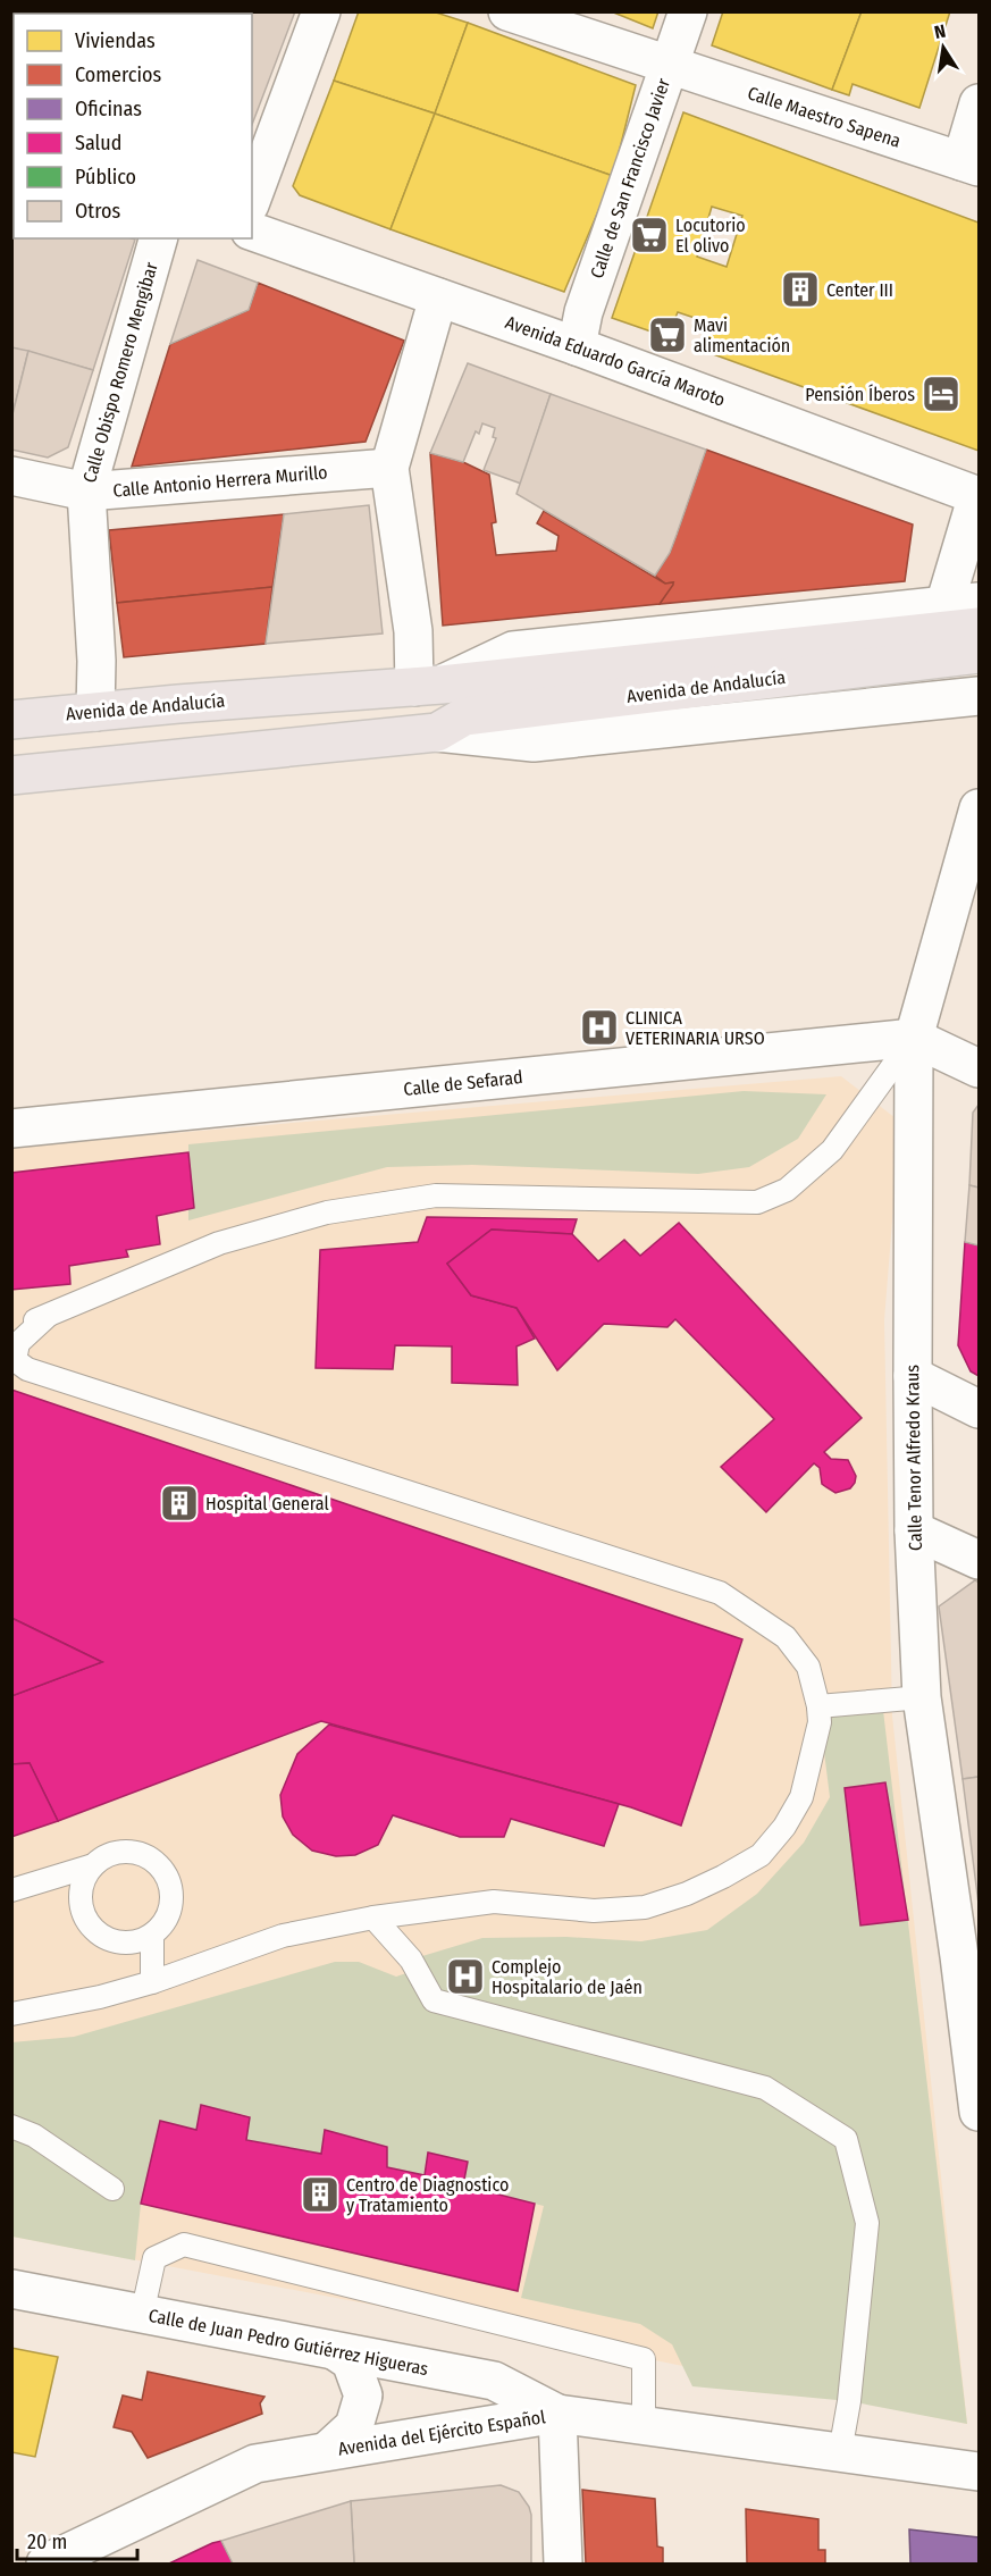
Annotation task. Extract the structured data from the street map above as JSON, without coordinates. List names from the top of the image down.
{
  "streets": {
    "main road": ["Avenida de Andalucía"],
    "street": [
      "Calle Maestro Sapena",
      "Calle de San Francisco Javier",
      "Avenida Eduardo García Maroto",
      "Calle Obispo Romero Mengibar",
      "Calle Antonio Herrera Murillo",
      "Calle de Sefarad",
      "Calle Tenor Alfredo Kraus",
      "Calle de Juan Pedro Gutiérrez Higueras",
      "Avenida del Ejército Español"
    ]
  },
  "crossings": [
    ["Calle Maestro Sapena", "Calle de San Francisco Javier"],
    ["Calle de San Francisco Javier", "Avenida Eduardo García Maroto"],
    ["Calle Obispo Romero Mengibar", "Calle Antonio Herrera Murillo"],
    ["Calle Obispo Romero Mengibar", "Avenida de Andalucía"],
    ["Calle de Sefarad", "Calle Tenor Alfredo Kraus"],
    ["Calle de Juan Pedro Gutiérrez Higueras", "Avenida del Ejército Español"]
  ],
  "places": {
    "supermarket": ["Locutorio El olivo", "Mavi alimentación"],
    "building": ["Center III", "Hospital General", "Centro de Diagnostico y Tratamiento"],
    "hotel": ["Pensión Íberos"],
    "hospital": ["CLINICA VETERINARIA URSO", "Complejo Hospitalario de Jaén"]
  },
  "legend": [
    "Viviendas",
    "Comercios",
    "Oficinas",
    "Salud",
    "Público",
    "Otros"
  ],
  "scale_bar": "20 m",
  "north": "top"
}
